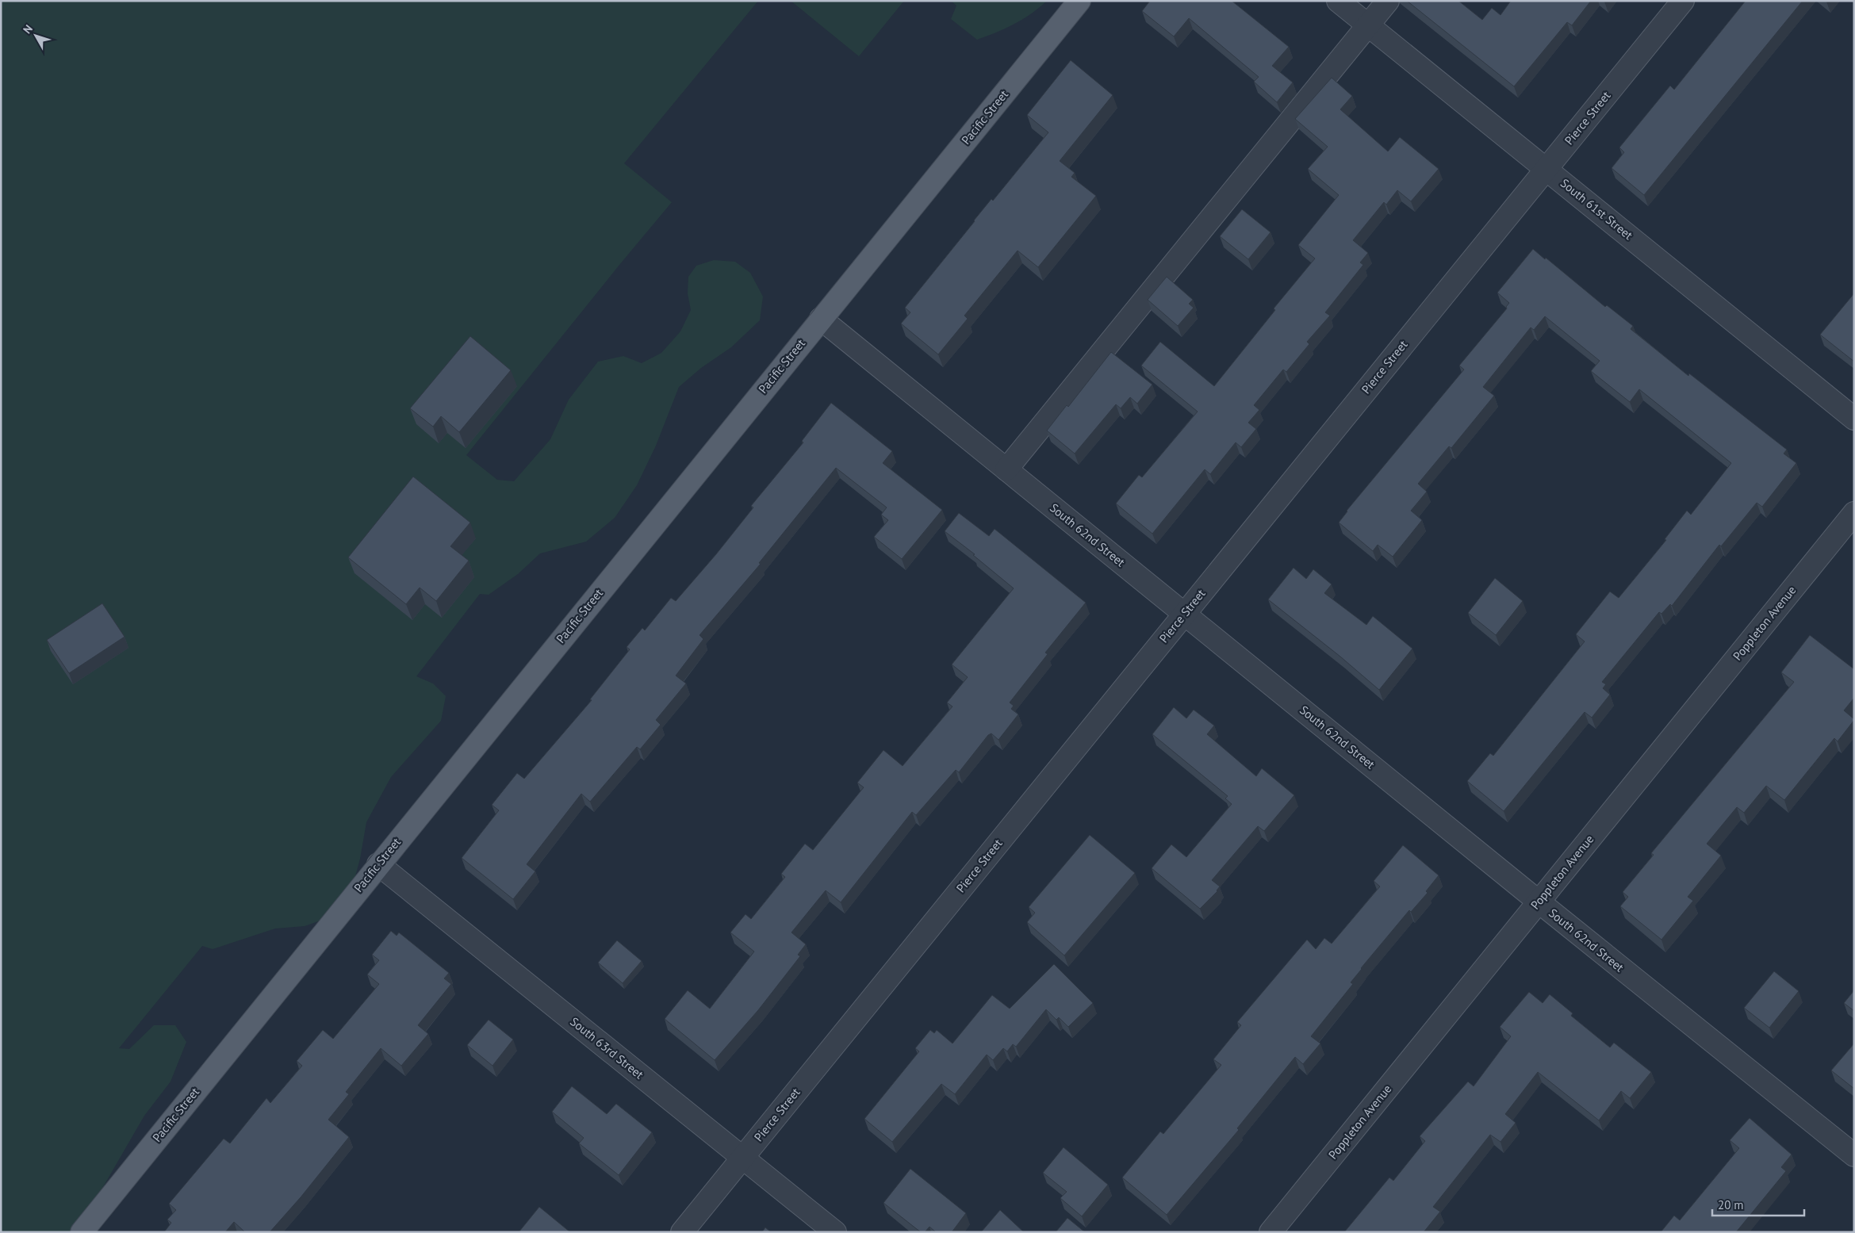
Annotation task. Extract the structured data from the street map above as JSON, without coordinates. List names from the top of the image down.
{
  "streets": {
    "main road": ["Pacific Street"],
    "street": [
      "Pierce Street",
      "South 61st Street",
      "South 62nd Street",
      "Poppleton Avenue",
      "South 63rd Street"
    ]
  },
  "crossings": [
    ["Pacific Street", "South 62nd Street"],
    ["Pacific Street", "South 63rd Street"],
    ["Pierce Street", "South 61st Street"],
    ["Pierce Street", "South 62nd Street"],
    ["Pierce Street", "South 63rd Street"],
    ["South 62nd Street", "Poppleton Avenue"]
  ],
  "scale_bar": "20 m",
  "north": "top left"
}
